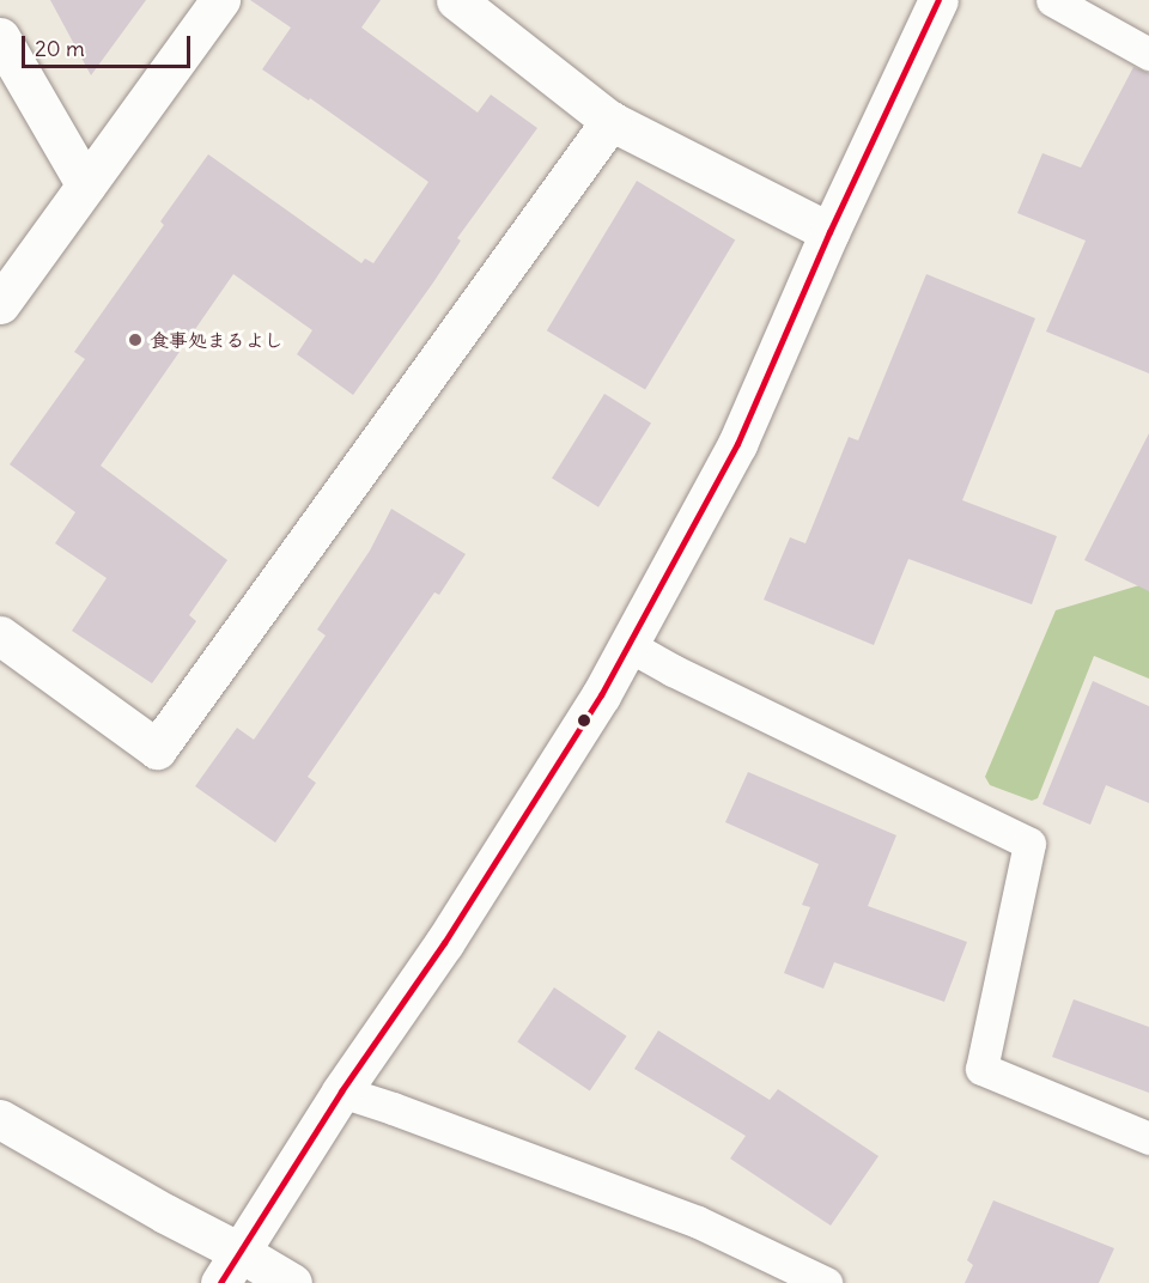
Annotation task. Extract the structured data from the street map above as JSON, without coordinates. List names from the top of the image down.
{
  "places": ["食事処まるよし"],
  "scale_bar": "20 m"
}
